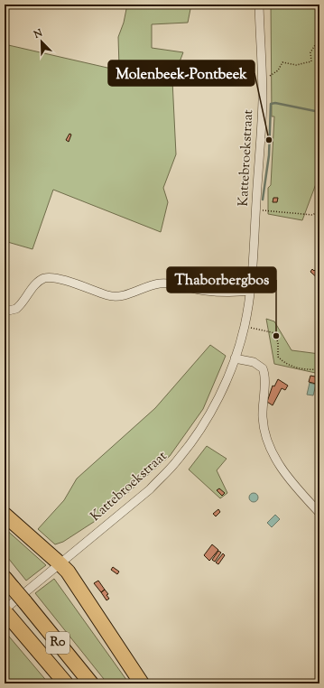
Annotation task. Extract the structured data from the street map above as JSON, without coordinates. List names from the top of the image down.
{
  "streets": {
    "highway": ["R0"],
    "street": ["Kattebroekstraat"]
  },
  "crossings": [
    ["Kattebroekstraat", "R0"]
  ],
  "places": ["Molenbeek-Pontbeek", "Thaborbergbos"],
  "north": "top left"
}
